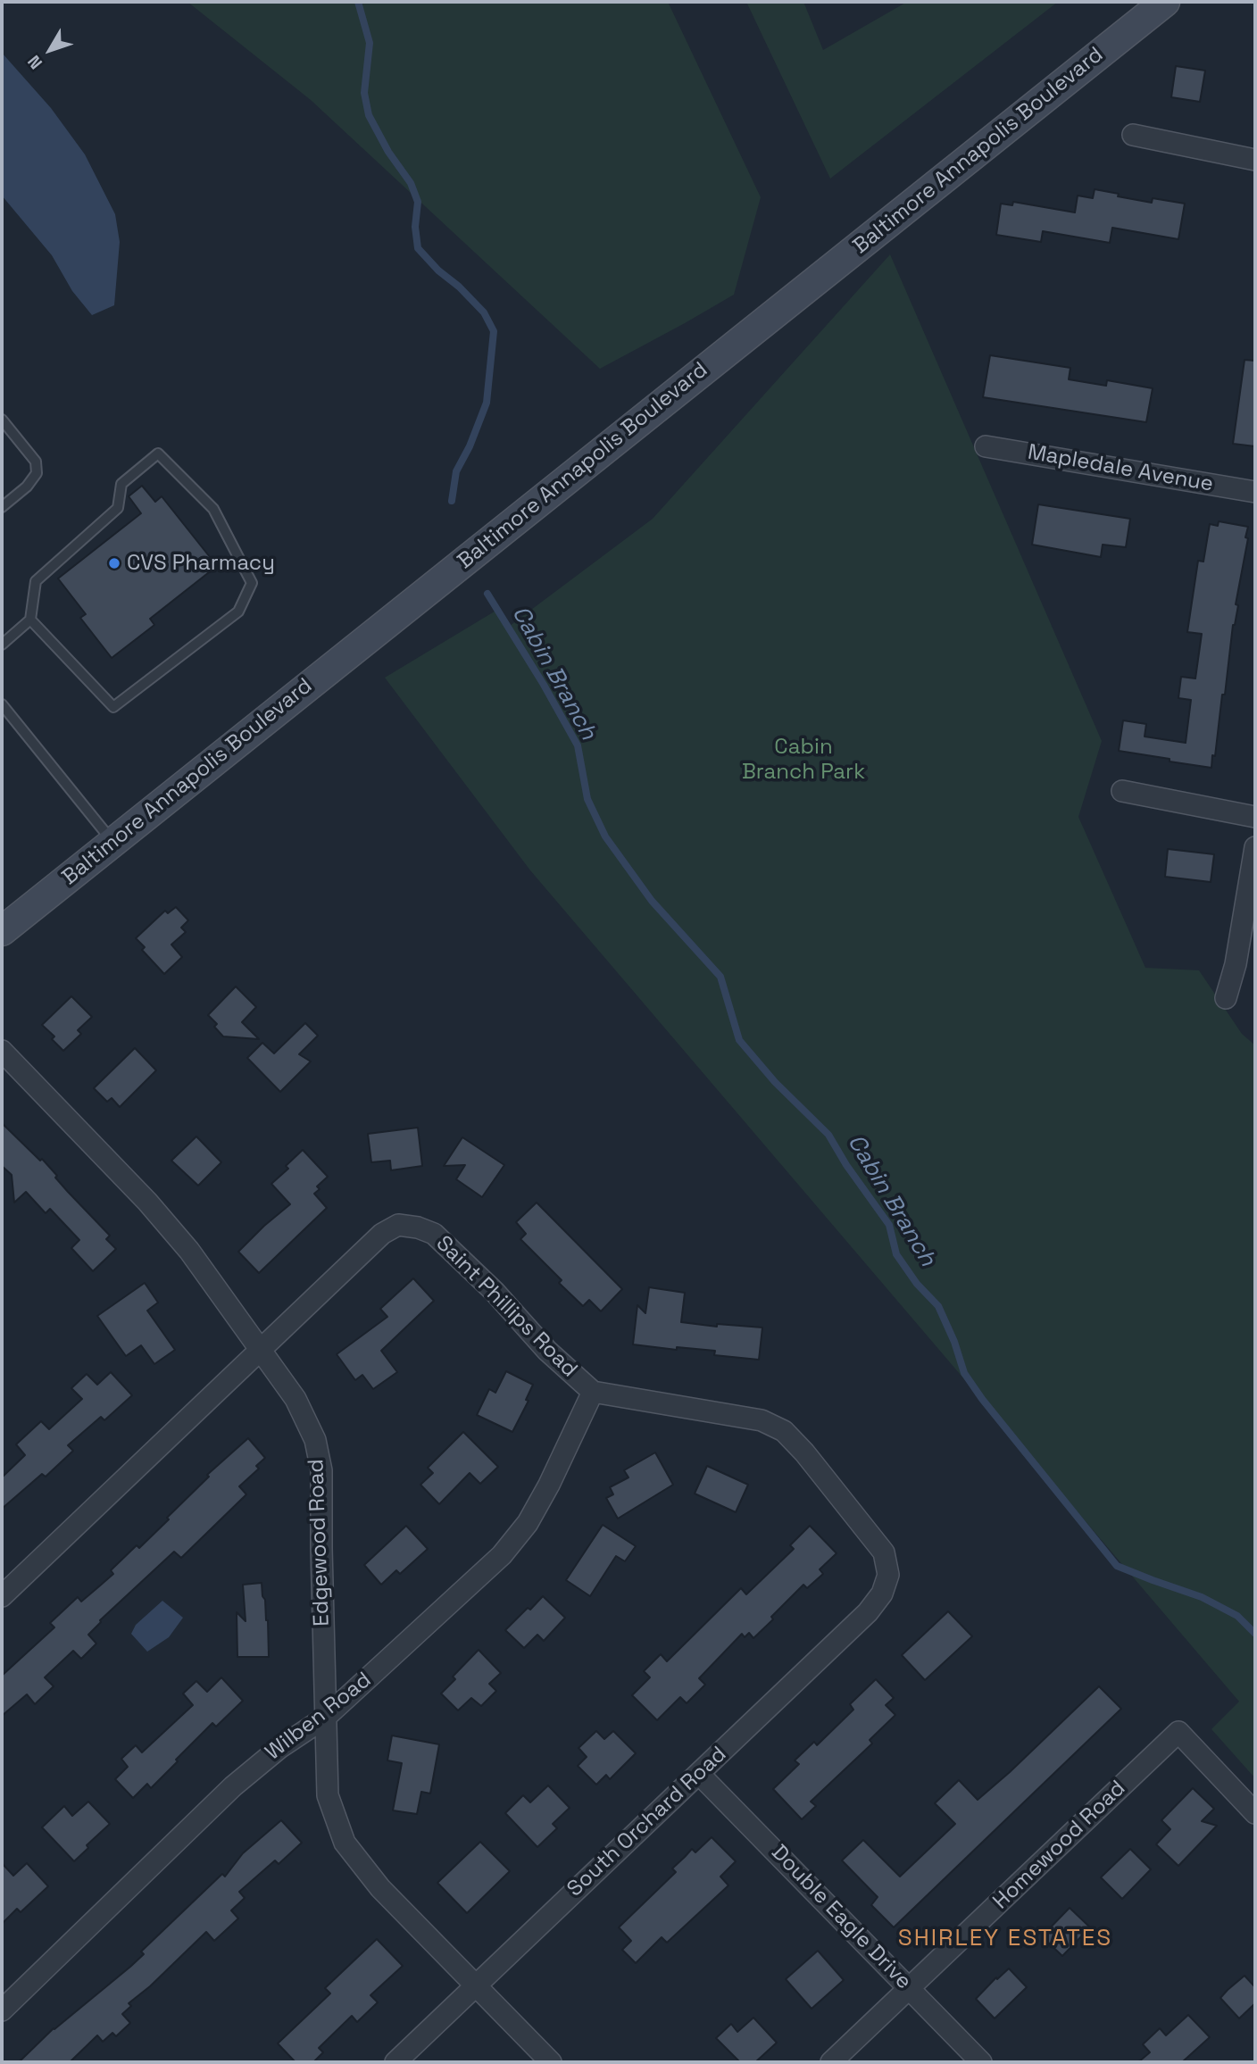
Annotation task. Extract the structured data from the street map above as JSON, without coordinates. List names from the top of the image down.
{
  "streets": {
    "main road": ["Baltimore Annapolis Boulevard"],
    "street": [
      "Mapledale Avenue",
      "Saint Phillips Road",
      "Edgewood Road",
      "Wilben Road",
      "South Orchard Road",
      "Homewood Road",
      "Double Eagle Drive"
    ]
  },
  "crossings": [
    ["Saint Phillips Road", "Edgewood Road"],
    ["Saint Phillips Road", "Wilben Road"],
    ["Saint Phillips Road", "South Orchard Road"],
    ["Edgewood Road", "Wilben Road"],
    ["Edgewood Road", "South Orchard Road"],
    ["South Orchard Road", "Double Eagle Drive"],
    ["Homewood Road", "Double Eagle Drive"]
  ],
  "districts": ["SHIRLEY ESTATES"],
  "water": ["Cabin Branch"],
  "parks": ["Cabin Branch Park"],
  "places": ["CVS Pharmacy"],
  "north": "bottom left"
}
